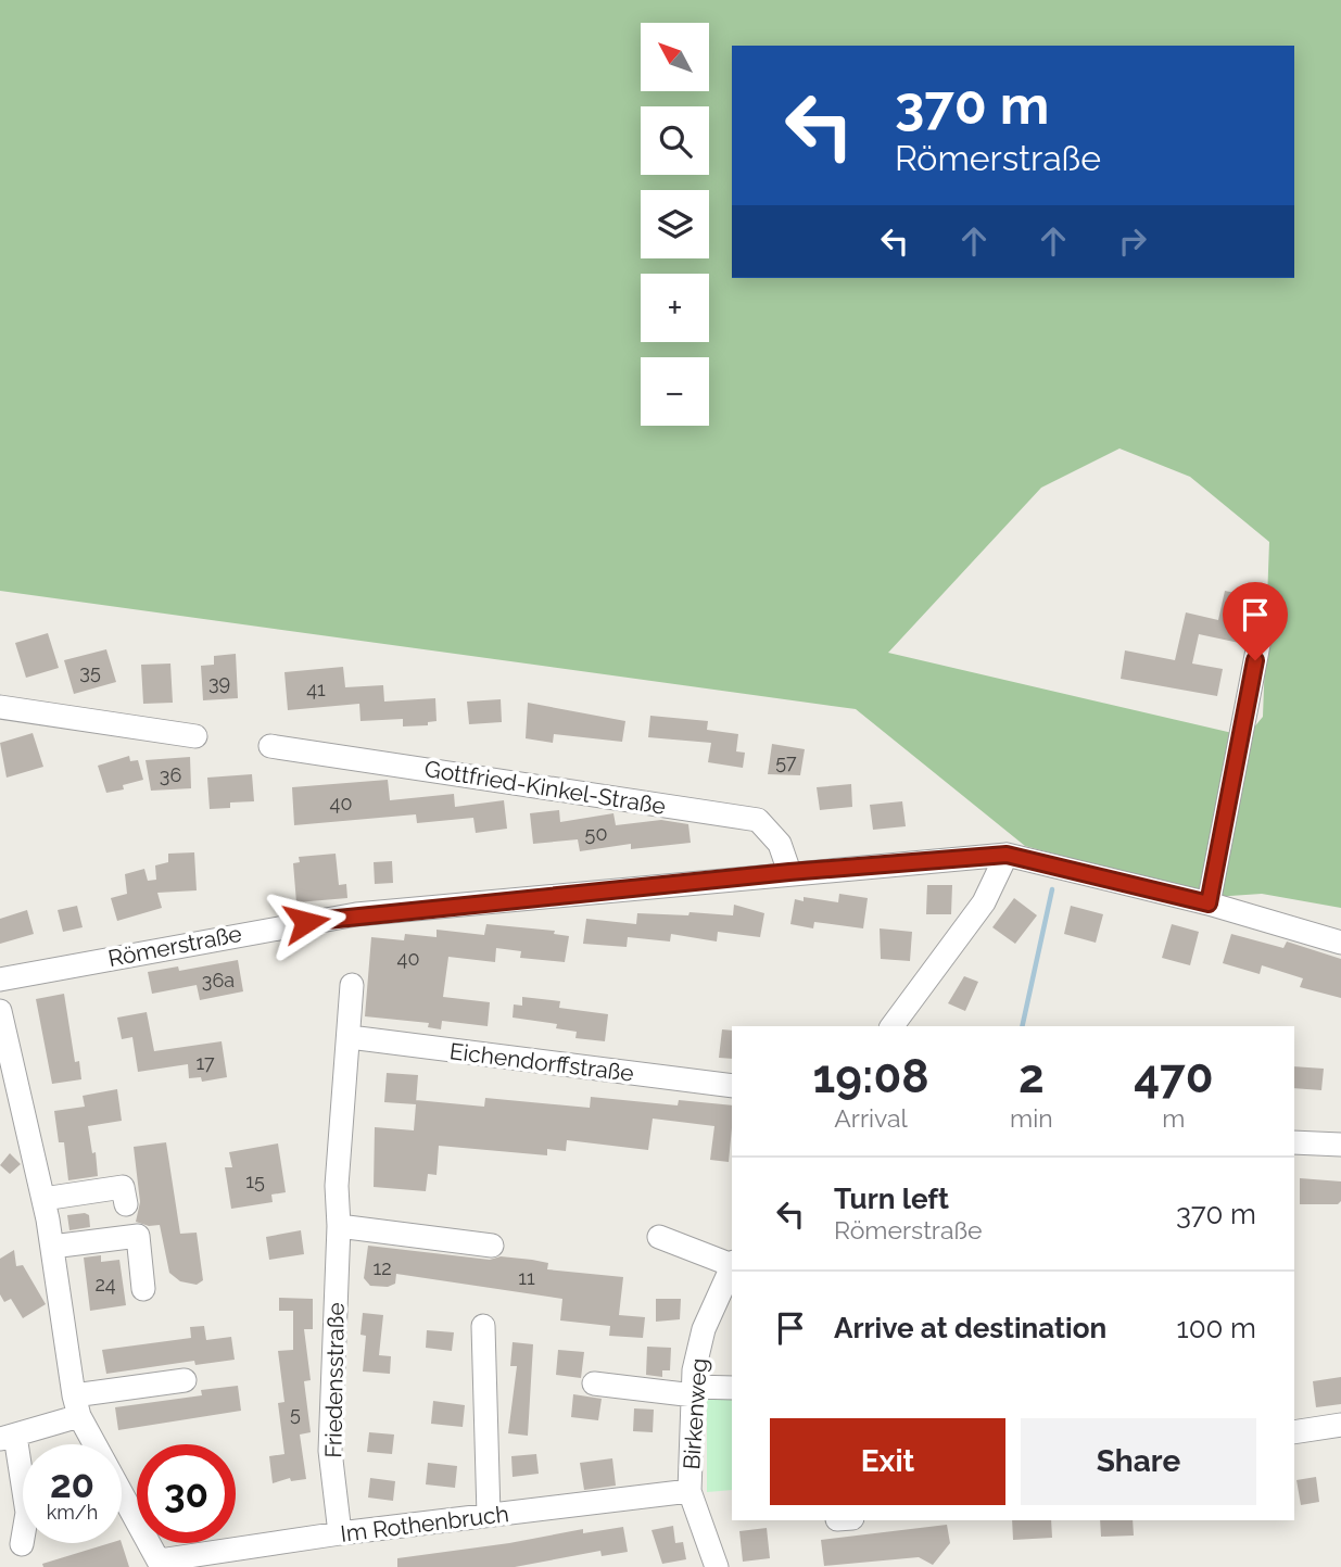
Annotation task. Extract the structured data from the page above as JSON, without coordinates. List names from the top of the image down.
{
  "streets": {
    "street": [
      "Gottfried-Kinkel-Straße",
      "Römerstraße",
      "Eichendorffstraße",
      "Friedensstraße",
      "Birkenweg",
      "Im Rothenbruch"
    ]
  },
  "crossings": [
    ["Gottfried-Kinkel-Straße", "Römerstraße"],
    ["Eichendorffstraße", "Friedensstraße"],
    ["Friedensstraße", "Im Rothenbruch"],
    ["Birkenweg", "Im Rothenbruch"]
  ],
  "house_numbers": [
    "35",
    "39",
    "41",
    "57",
    "36",
    "40",
    "50",
    "40",
    "36a",
    "17",
    "15",
    "12",
    "11",
    "24",
    "5"
  ],
  "north": "top left",
  "page": {
    "map_buttons": ["+", "−"],
    "turn": ["370 m", "Römerstraße"],
    "eta": [
      "19:08",
      "Arrival",
      "2",
      "min",
      "470",
      "m"
    ],
    "list": [
      {
        "name": "Turn left",
        "note": "Römerstraße",
        "value": "370 m"
      },
      {
        "name": "Arrive at destination",
        "value": "100 m"
      }
    ],
    "buttons": ["Exit", "Share"],
    "speed": "20 km/h",
    "limit": "30"
  }
}
